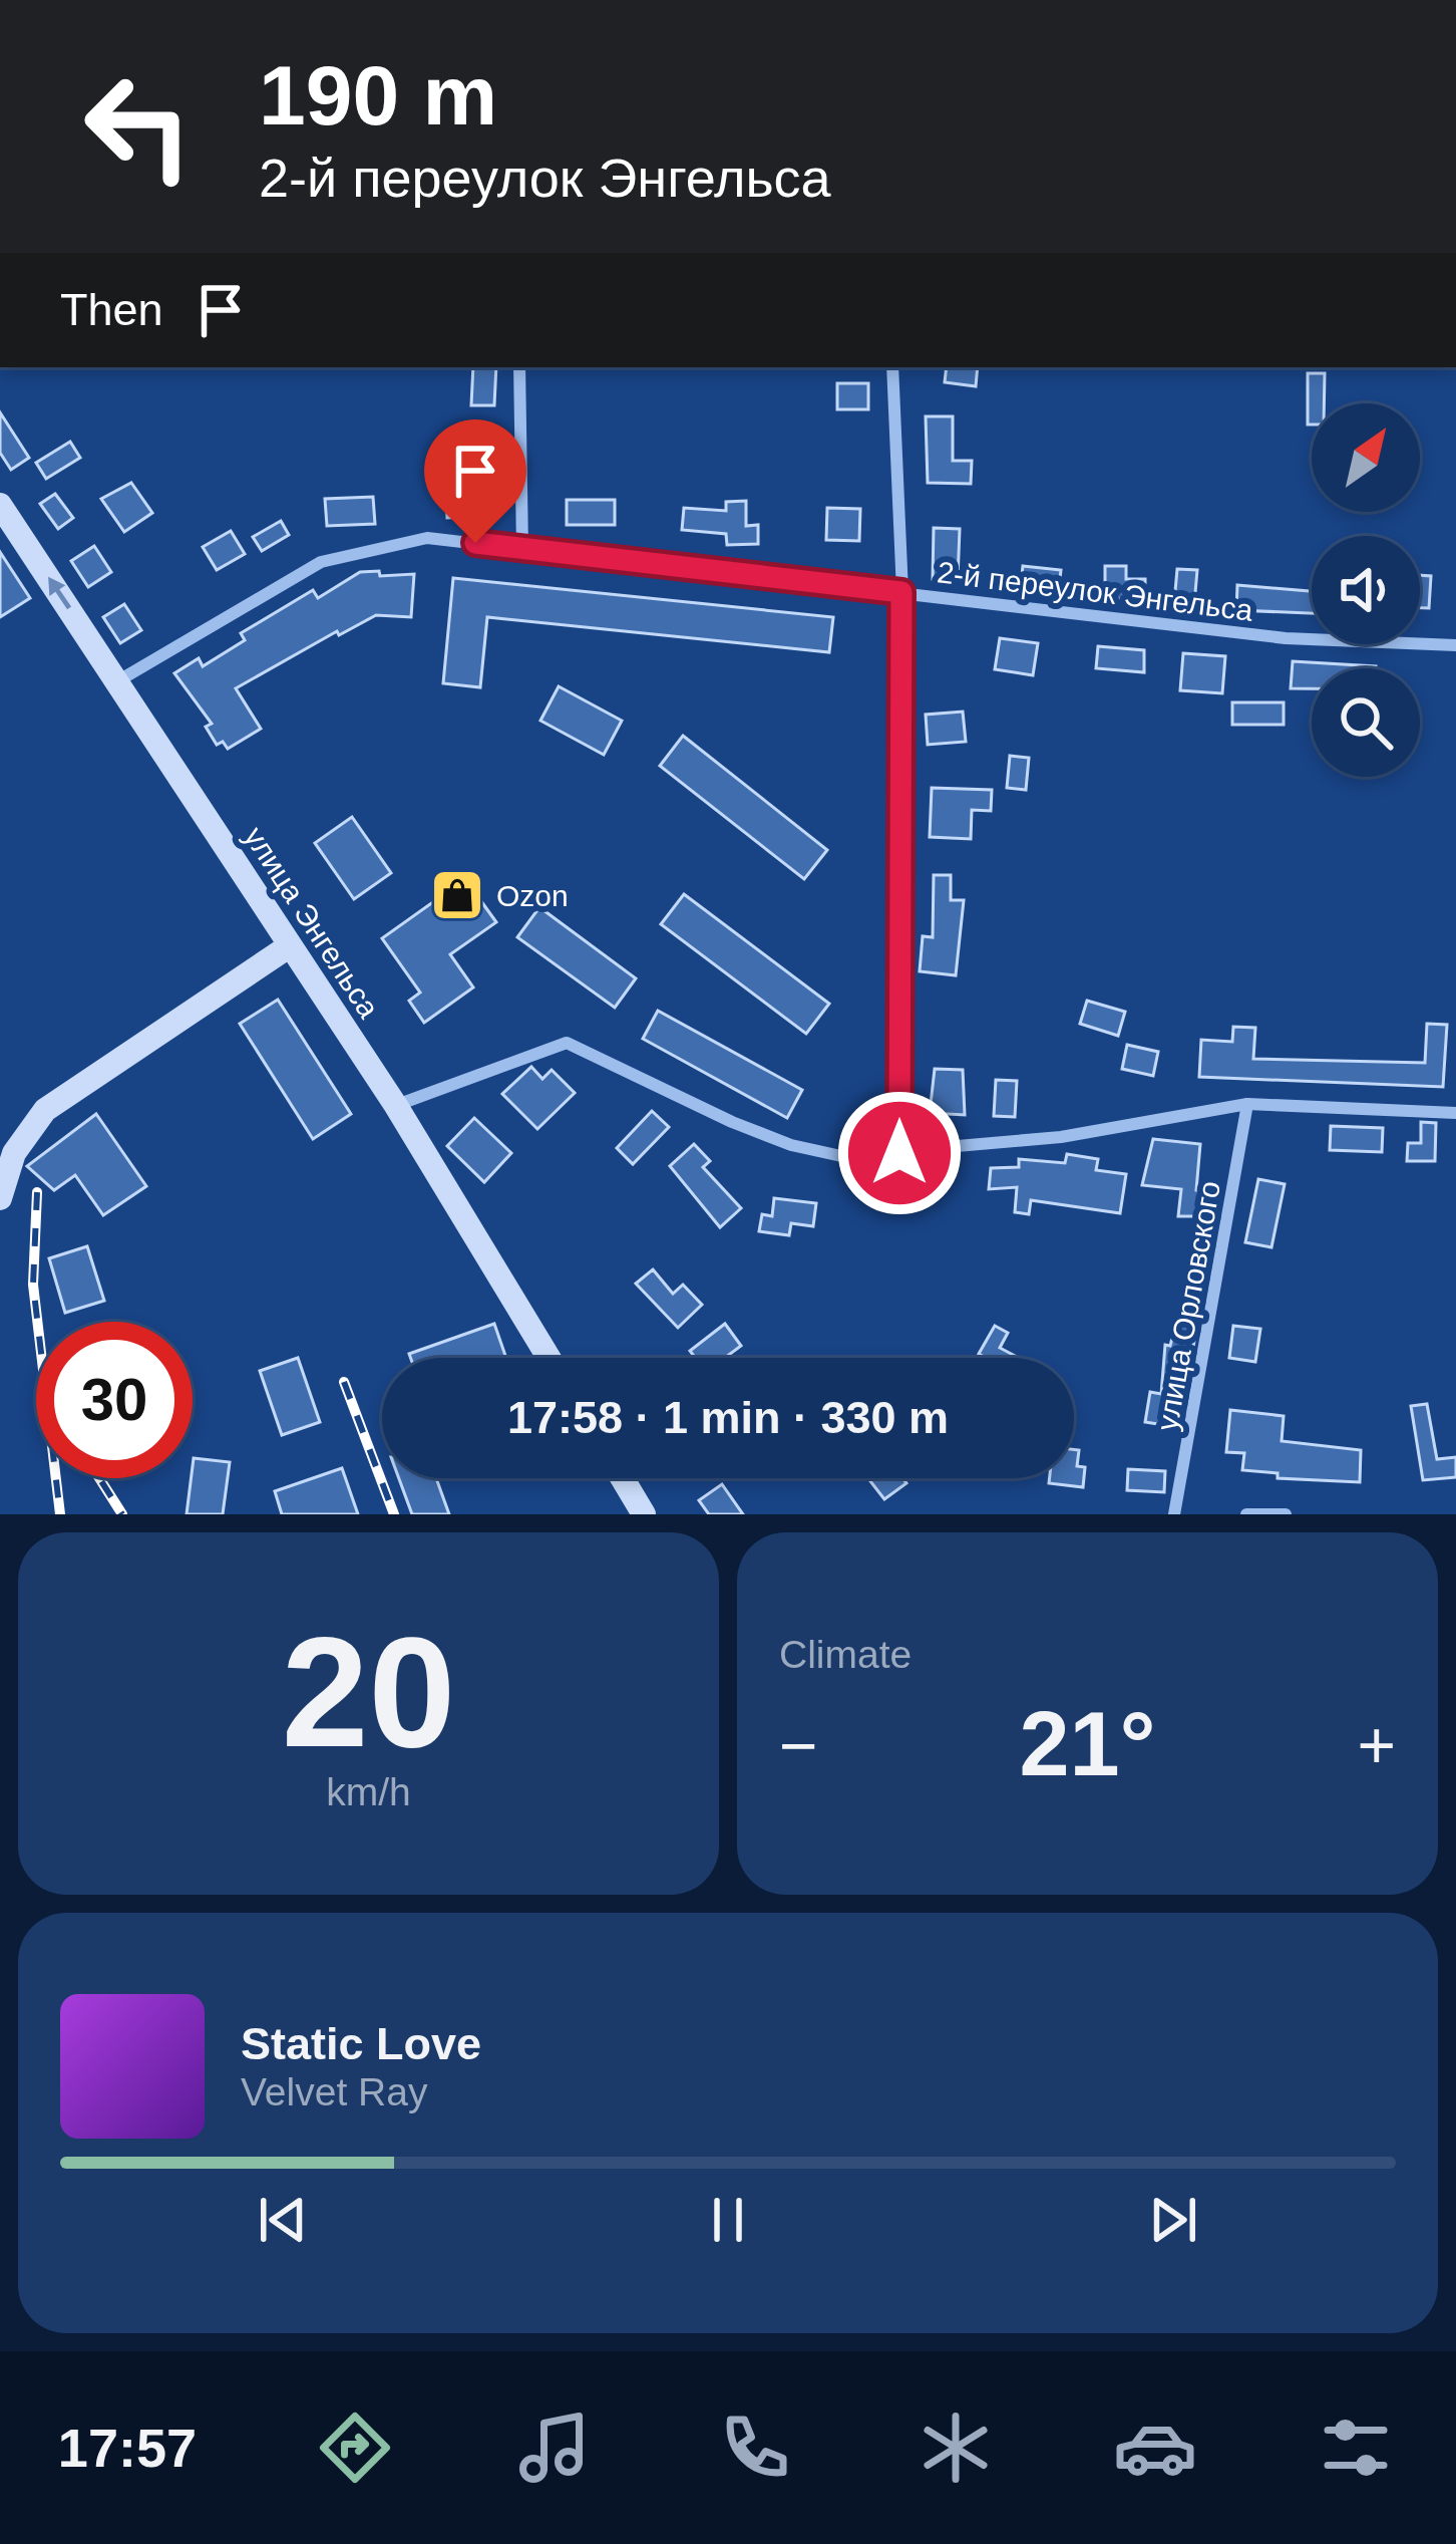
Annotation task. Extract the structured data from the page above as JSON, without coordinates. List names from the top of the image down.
{
  "streets": {
    "street": ["2-й переулок Энгельса", "улица Энгельса", "улица Орловского"]
  },
  "crossings": [
    ["2-й переулок Энгельса", "улица Энгельса"]
  ],
  "places": {
    "shop": ["Ozon"]
  },
  "north": "top right",
  "page": {
    "turn": ["190 m", "2-й переулок Энгельса"],
    "then": "Then",
    "limit": "30",
    "trip": "17:58 · 1 min · 330 m",
    "tile": [
      ["20", "km/h"],
      "Climate"
    ],
    "heat": ["−", "21°", "+"],
    "song": ["Static Love", "Velvet Ray"],
    "tabs": "17:57"
  }
}
